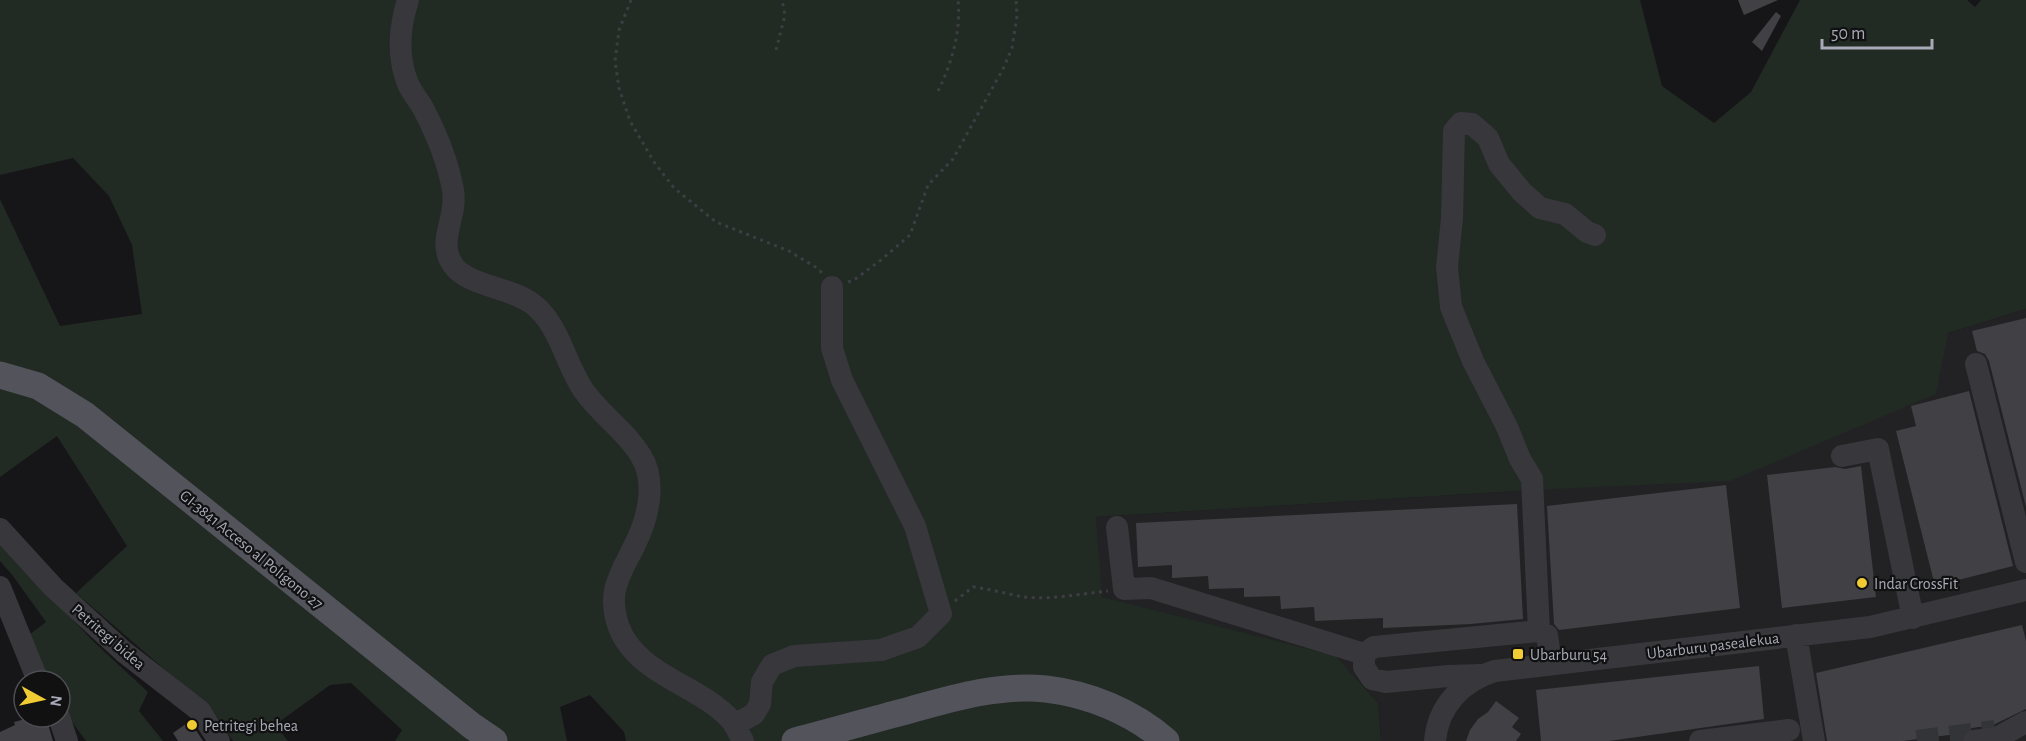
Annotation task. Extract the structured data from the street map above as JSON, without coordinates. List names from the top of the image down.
{
  "streets": {
    "main road": ["GI-3841 Acceso al Polígono 27"],
    "street": ["Petritegi bidea", "Ubarburu pasealekua"]
  },
  "places": {
    "other": ["Indar CrossFit", "Petritegi behea"],
    "transit": ["Ubarburu 54"]
  },
  "scale_bar": "50 m",
  "north": "right"
}
